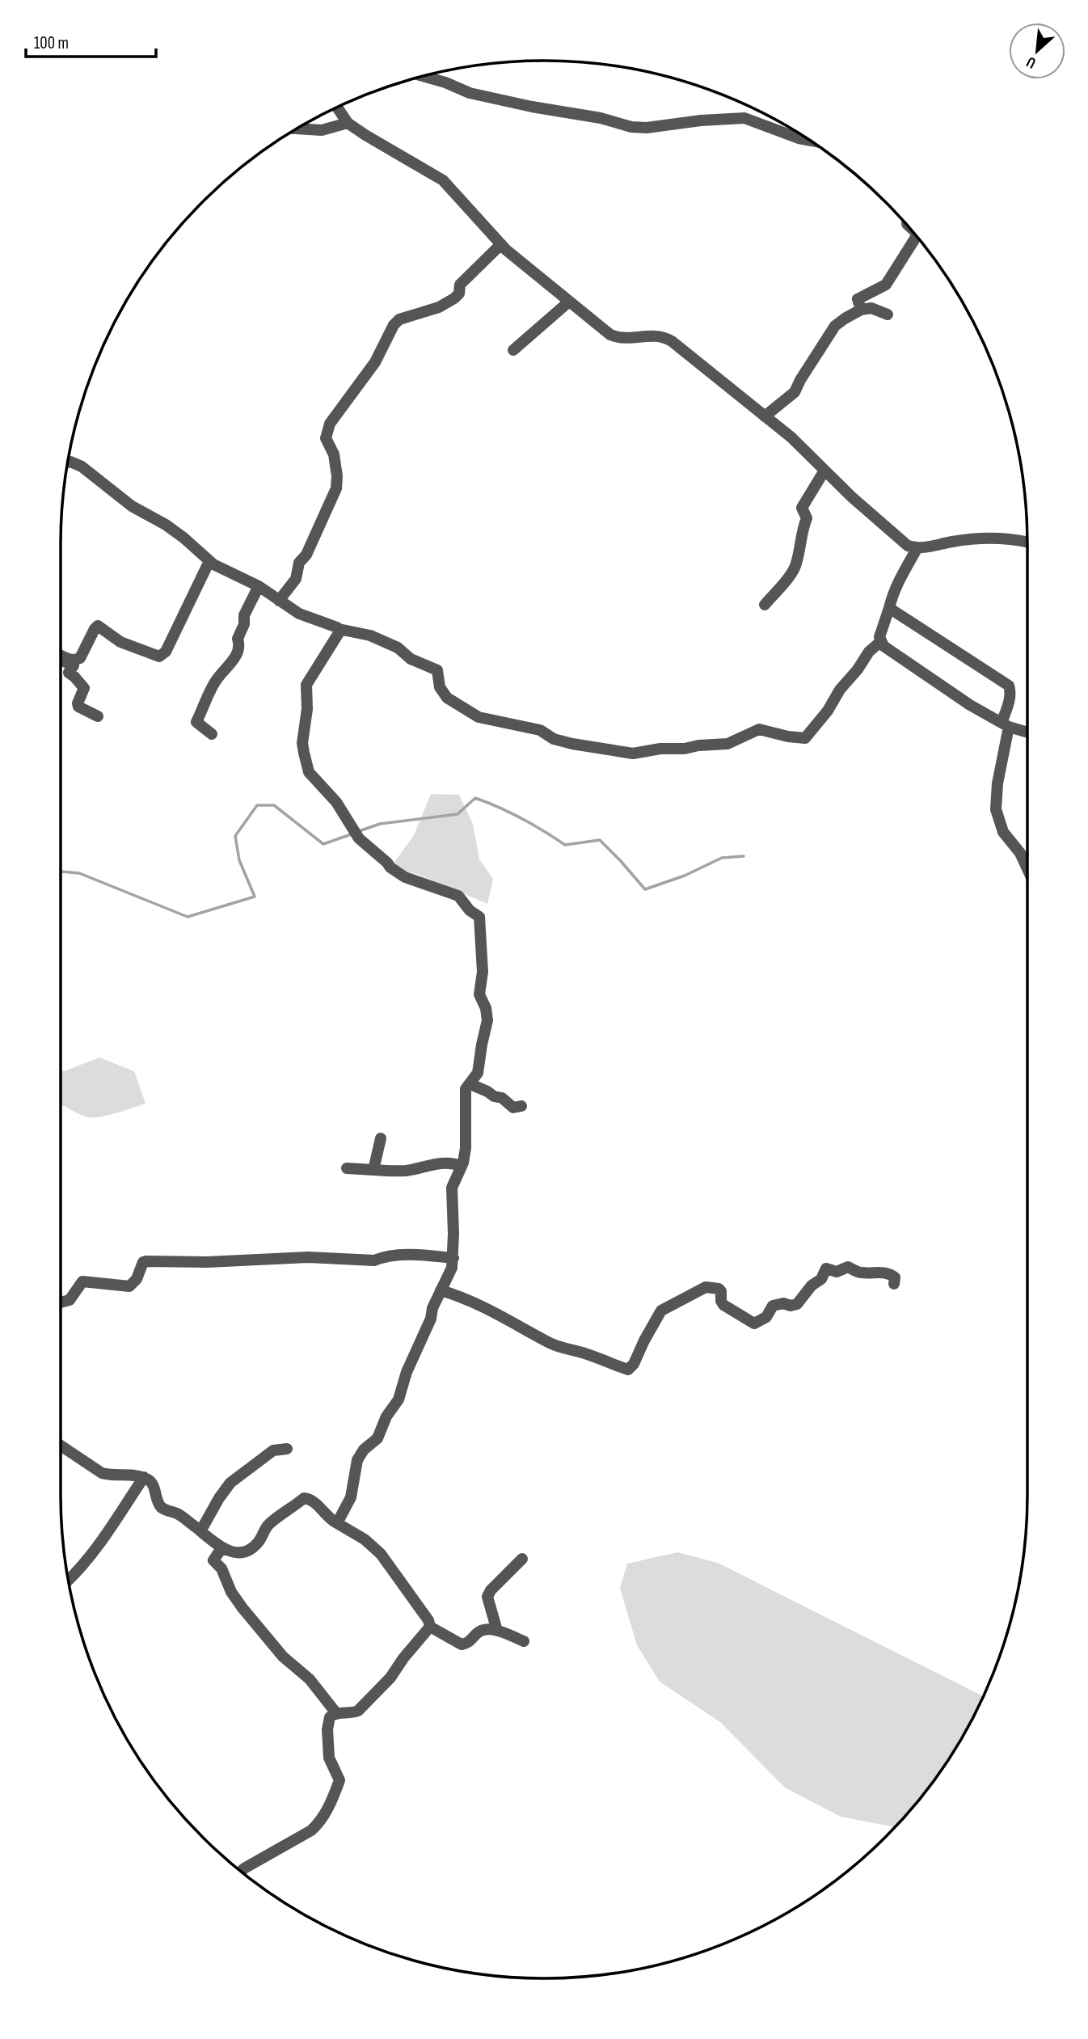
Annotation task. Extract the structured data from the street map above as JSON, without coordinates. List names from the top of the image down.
{
  "scale_bar": "100 m",
  "north": "bottom left"
}
